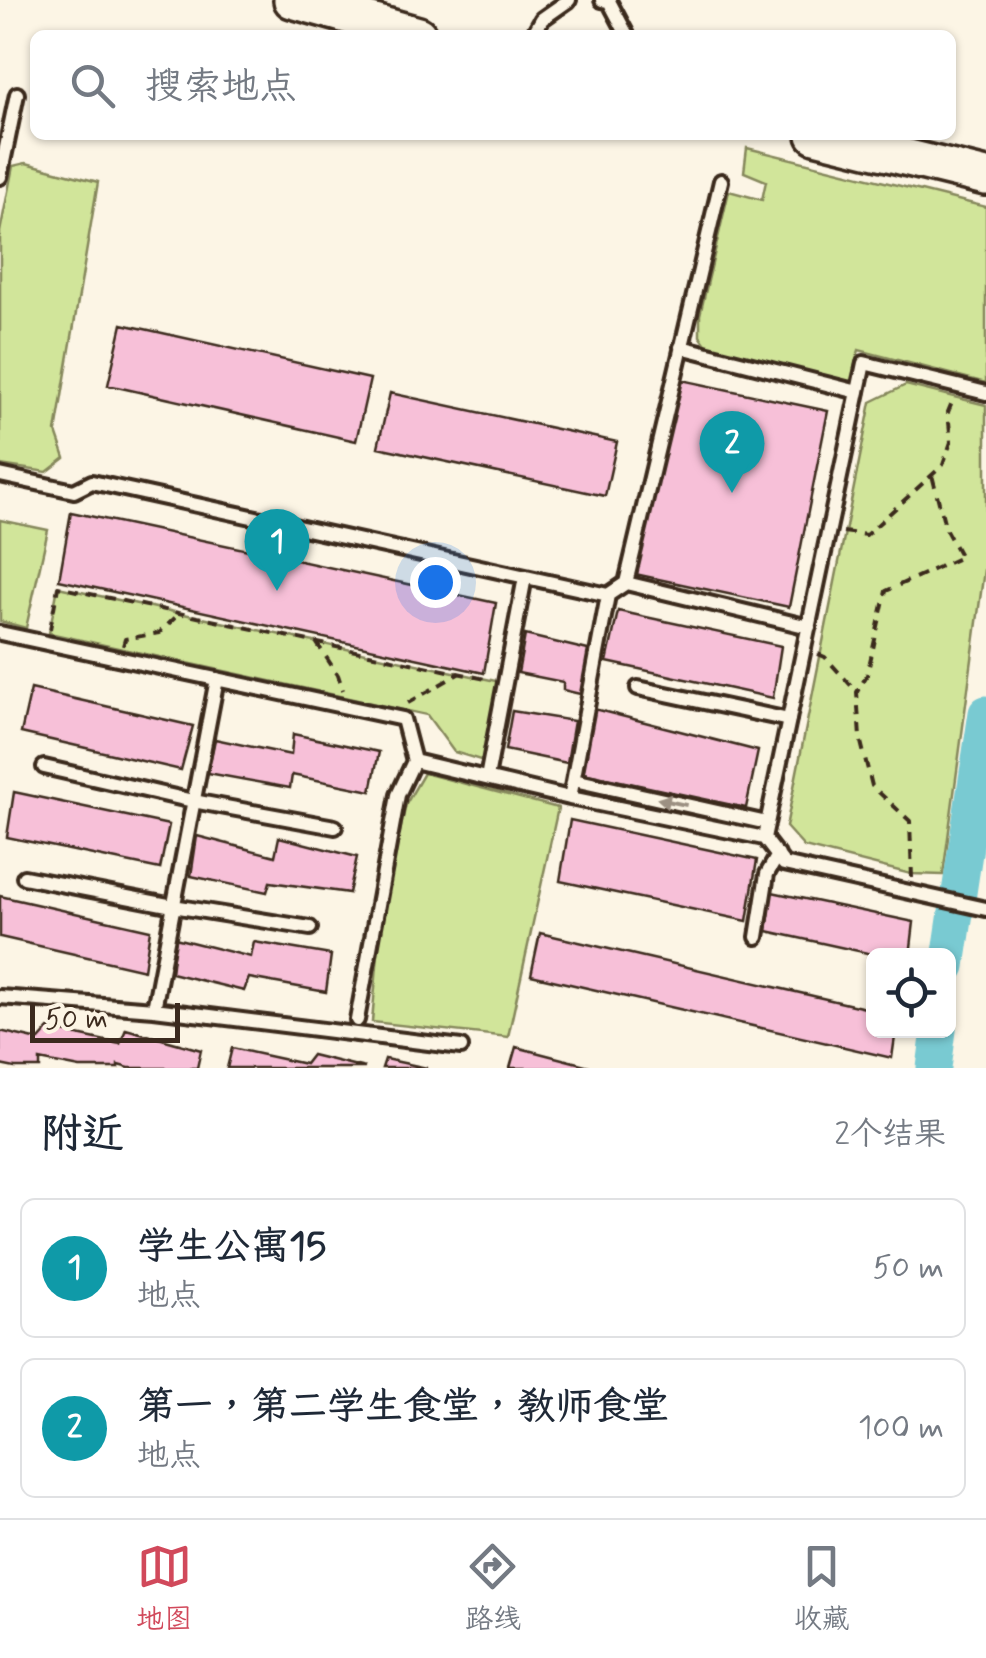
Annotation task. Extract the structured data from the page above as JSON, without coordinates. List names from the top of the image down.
{
  "scale_bar": "50 m",
  "page": {
    "search": "搜索地点",
    "pins": ["2", "1"],
    "scale": "50 m",
    "heading": ["附近", "2个结果"],
    "list": [
      {
        "mark": "1",
        "name": "学生公寓15",
        "note": "地点",
        "value": "50 m"
      },
      {
        "mark": "2",
        "name": "第一，第二学生食堂，教师食堂",
        "note": "地点",
        "value": "100 m"
      }
    ],
    "nav": ["地图", "路线", "收藏"]
  }
}
